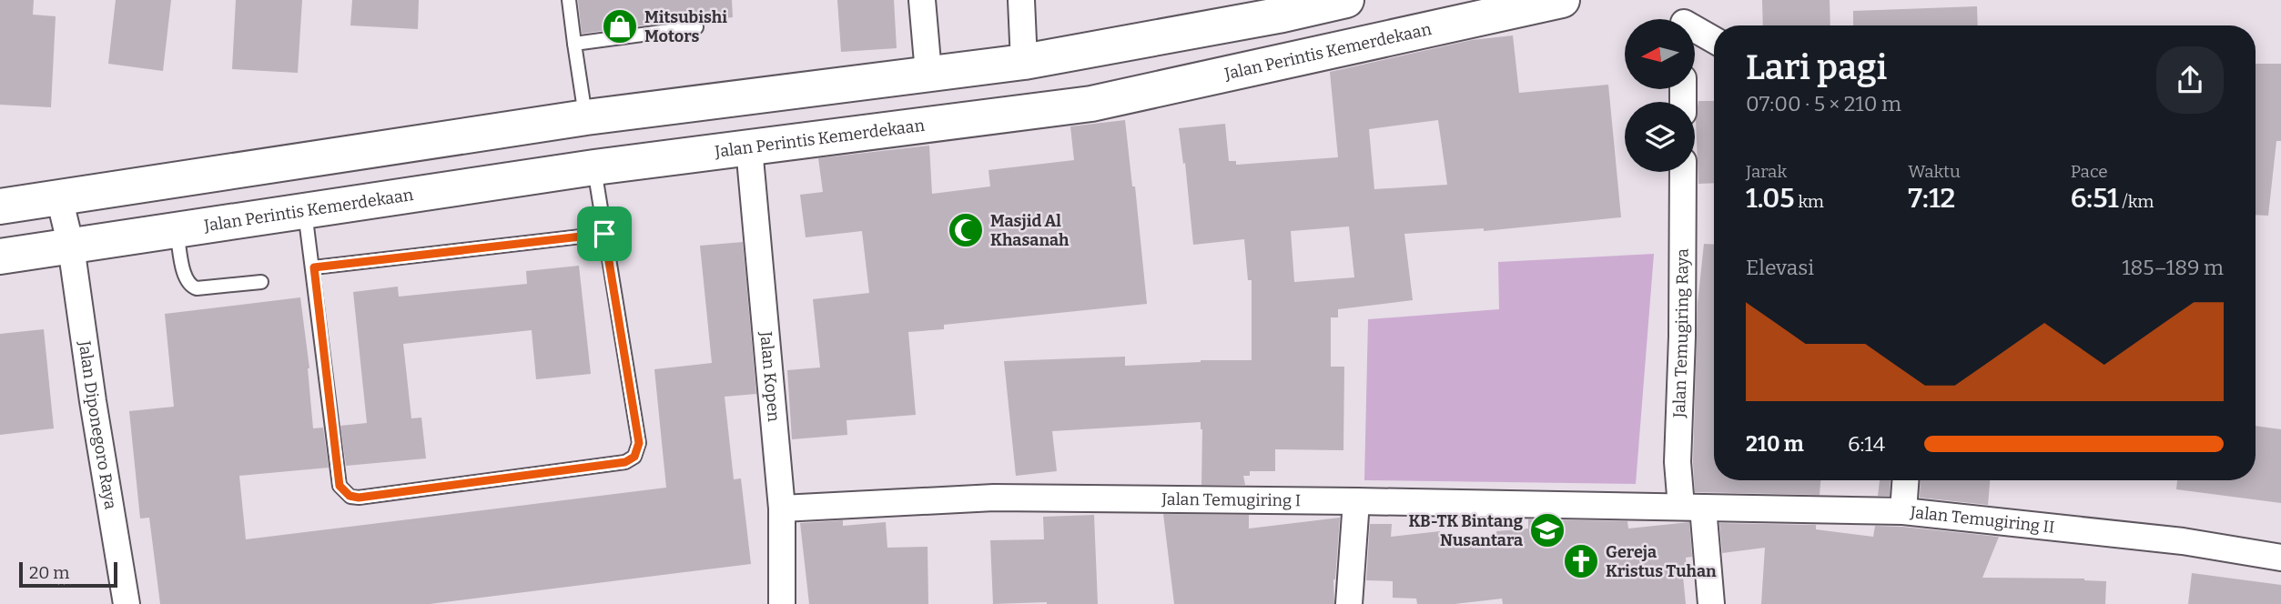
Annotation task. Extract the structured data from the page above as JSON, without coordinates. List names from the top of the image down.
{
  "streets": {
    "highway": ["Jalan Perintis Kemerdekaan"],
    "street": [
      "Jalan Temugiring Raya",
      "Jalan Kopen",
      "Jalan Diponegoro Raya",
      "Jalan Temugiring I",
      "Jalan Temugiring II"
    ]
  },
  "crossings": [
    ["Jalan Perintis Kemerdekaan", "Jalan Kopen"],
    ["Jalan Perintis Kemerdekaan", "Jalan Diponegoro Raya"],
    ["Jalan Temugiring Raya", "Jalan Temugiring I"],
    ["Jalan Temugiring Raya", "Jalan Temugiring II"],
    ["Jalan Kopen", "Jalan Temugiring I"],
    ["Jalan Temugiring I", "Jalan Temugiring II"]
  ],
  "places": {
    "shop": ["Mitsubishi Motors"],
    "mosque": ["Masjid Al Khasanah"],
    "school or university": ["KB-TK Bintang Nusantara"],
    "church": ["Gereja Kristus Tuhan"]
  },
  "scale_bar": "20 m",
  "north": "left",
  "page": {
    "heading": ["Lari pagi", "07:00 · 5 × 210 m"],
    "stats": [
      ["Jarak", "1.05 km"],
      ["Waktu", "7:12"],
      ["Pace", "6:51 /km"]
    ],
    "chart": ["Elevasi", "185–189 m"],
    "list": [
      {
        "name": "210 m",
        "note": "6:14"
      }
    ],
    "scale": "20 m"
  }
}
